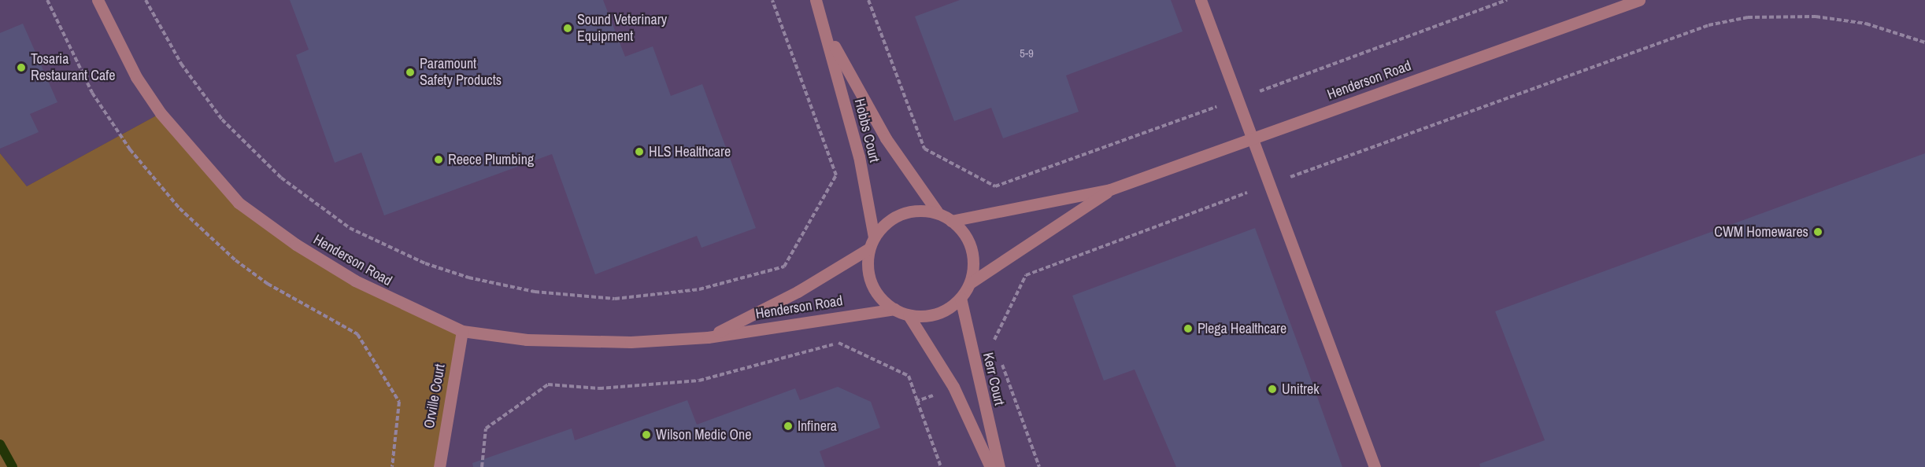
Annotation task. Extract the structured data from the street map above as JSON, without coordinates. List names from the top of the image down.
{
  "streets": {
    "street": [
      "Henderson Road",
      "Hobbs Court",
      "Kerr Court",
      "Orville Court"
    ]
  },
  "crossings": [
    ["Henderson Road", "Hobbs Court"],
    ["Henderson Road", "Kerr Court"],
    ["Henderson Road", "Orville Court"],
    ["Hobbs Court", "Kerr Court"]
  ],
  "places": [
    "Sound Veterinary Equipment",
    "Tosaria Restaurant Cafe",
    "Paramount Safety Products",
    "HLS Healthcare",
    "Reece Plumbing",
    "CWM Homewares",
    "Plega Healthcare",
    "Unitrek",
    "Infinera",
    "Wilson Medic One"
  ],
  "house_numbers": ["5-9"]
}
